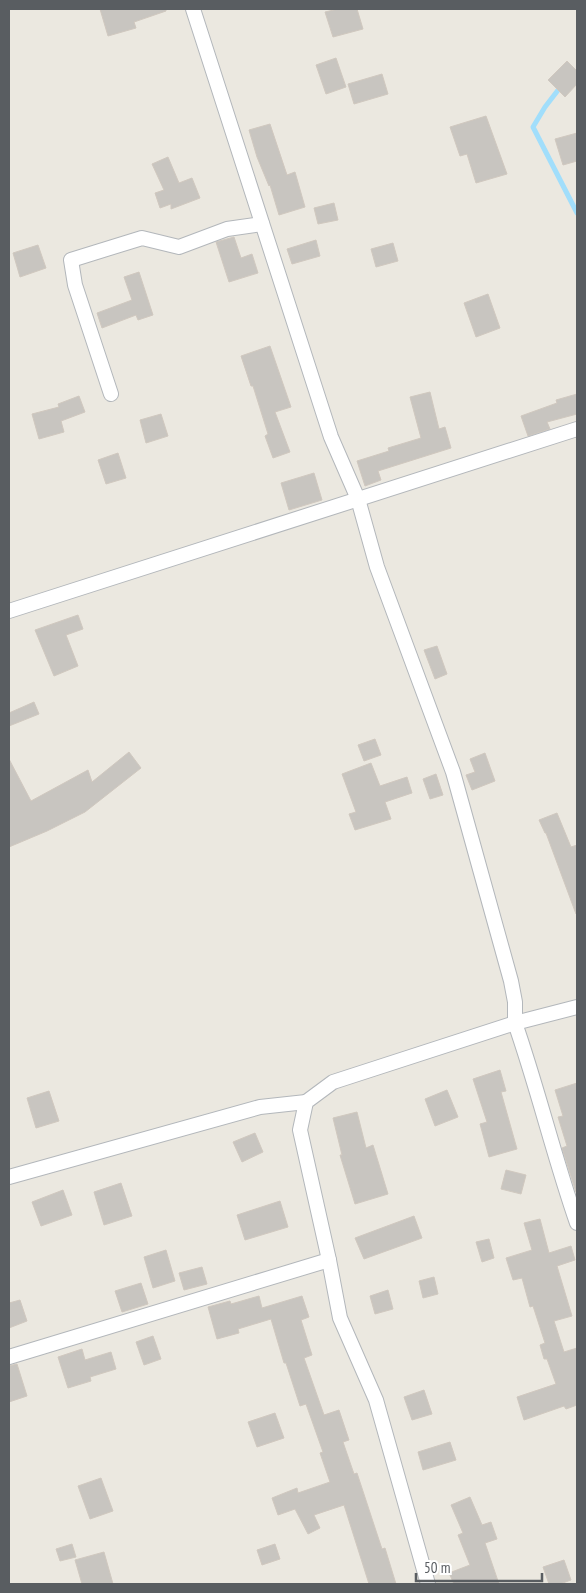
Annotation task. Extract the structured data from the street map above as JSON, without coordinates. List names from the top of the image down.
{
  "scale_bar": "50 m"
}
